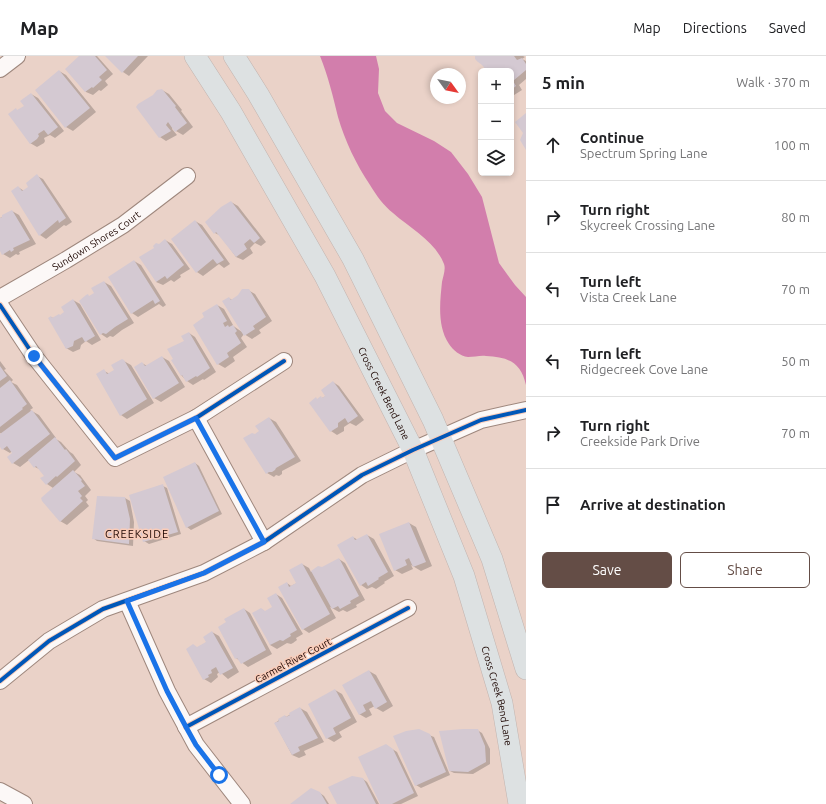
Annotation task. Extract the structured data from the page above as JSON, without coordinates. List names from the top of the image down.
{
  "streets": {
    "main road": ["Cross Creek Bend Lane"],
    "street": ["Sundown Shores Court", "Carmel River Court"]
  },
  "districts": ["CREEKSIDE"],
  "north": "bottom right",
  "page": {
    "header": "Map",
    "nav": ["Map", "Directions", "Saved"],
    "heading": ["5 min", "Walk · 370 m"],
    "map_buttons": ["+", "−"],
    "list": [
      ["Continue", "Spectrum Spring Lane", "100 m"],
      ["Turn right", "Skycreek Crossing Lane", "80 m"],
      ["Turn left", "Vista Creek Lane", "70 m"],
      ["Turn left", "Ridgecreek Cove Lane", "50 m"],
      ["Turn right", "Creekside Park Drive", "70 m"],
      "Arrive at destination"
    ],
    "buttons": ["Save", "Share"]
  }
}
